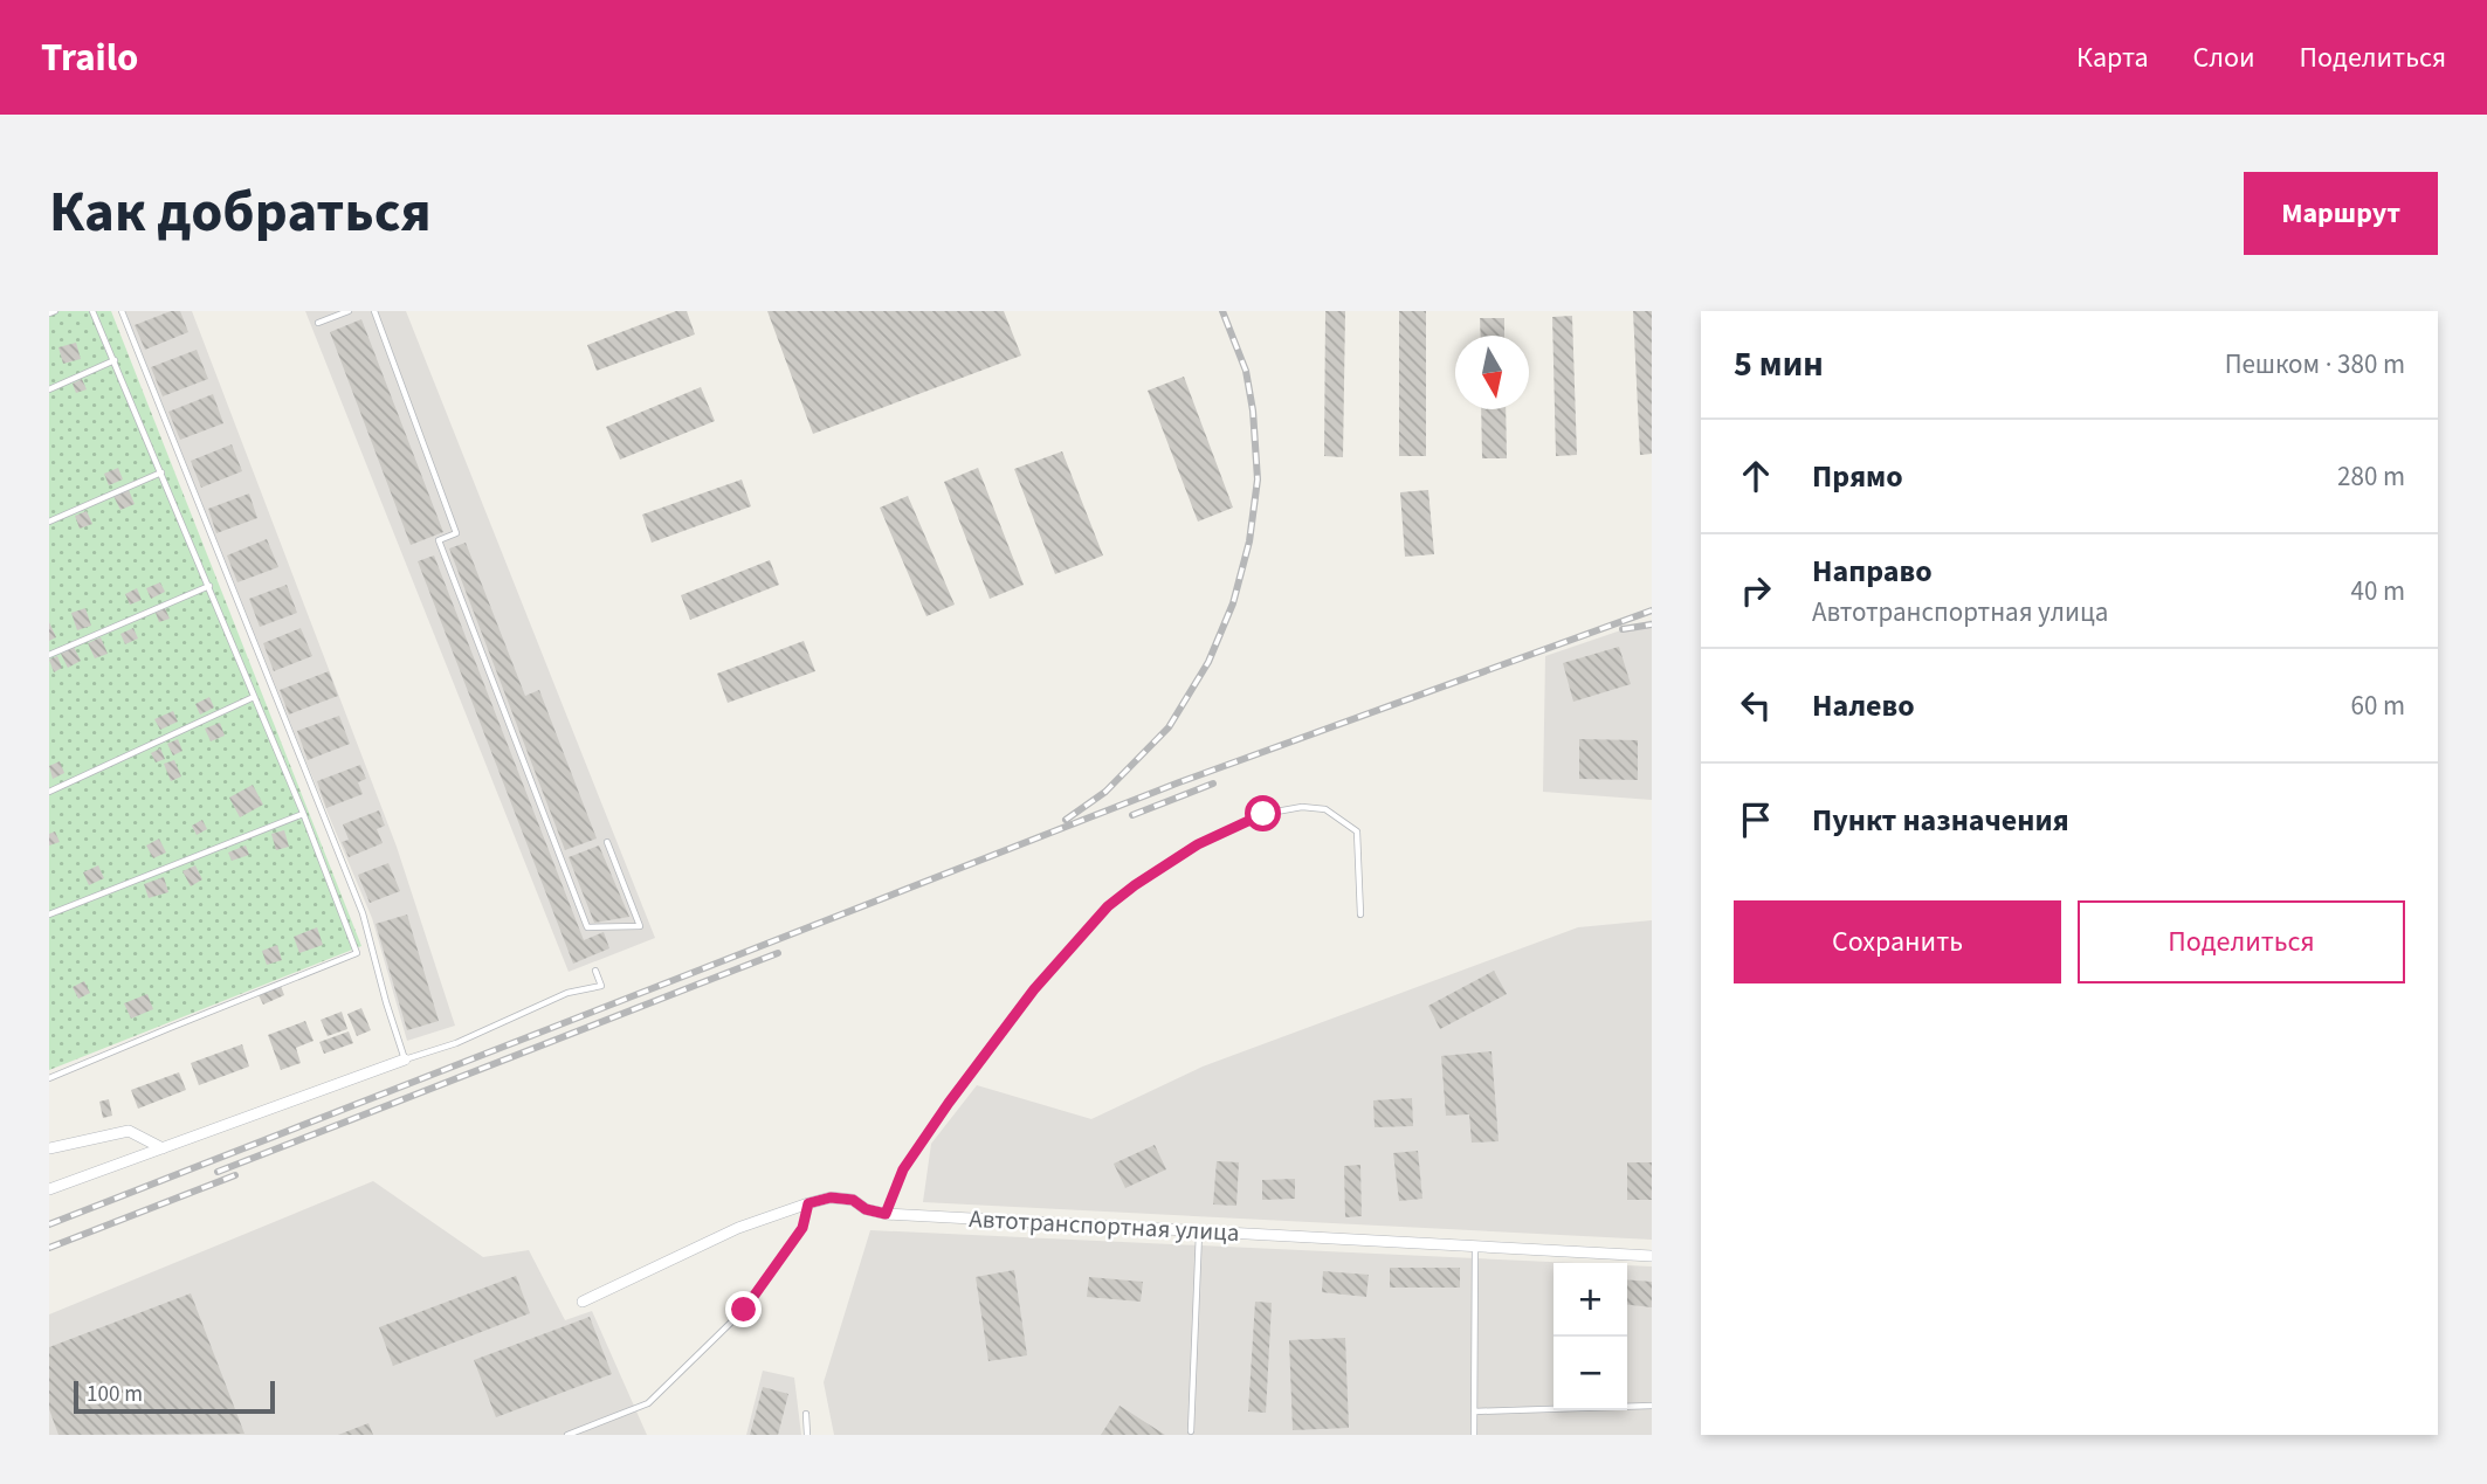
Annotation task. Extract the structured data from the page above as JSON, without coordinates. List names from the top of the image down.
{
  "streets": {
    "street": ["Автотранспортная улица"]
  },
  "scale_bar": "100 m",
  "north": "bottom",
  "page": {
    "header": "Trailo",
    "nav": ["Карта", "Слои", "Поделиться"],
    "title": "Как добраться",
    "buttons": [
      "Маршрут",
      ["Сохранить", "Поделиться"]
    ],
    "heading": ["5 мин", "Пешком · 380 m"],
    "list": [
      ["Прямо", "280 m"],
      ["Направо", "Автотранспортная улица", "40 m"],
      ["Налево", "60 m"],
      "Пункт назначения"
    ],
    "map_buttons": ["+", "−"],
    "scale": "100 m"
  }
}
